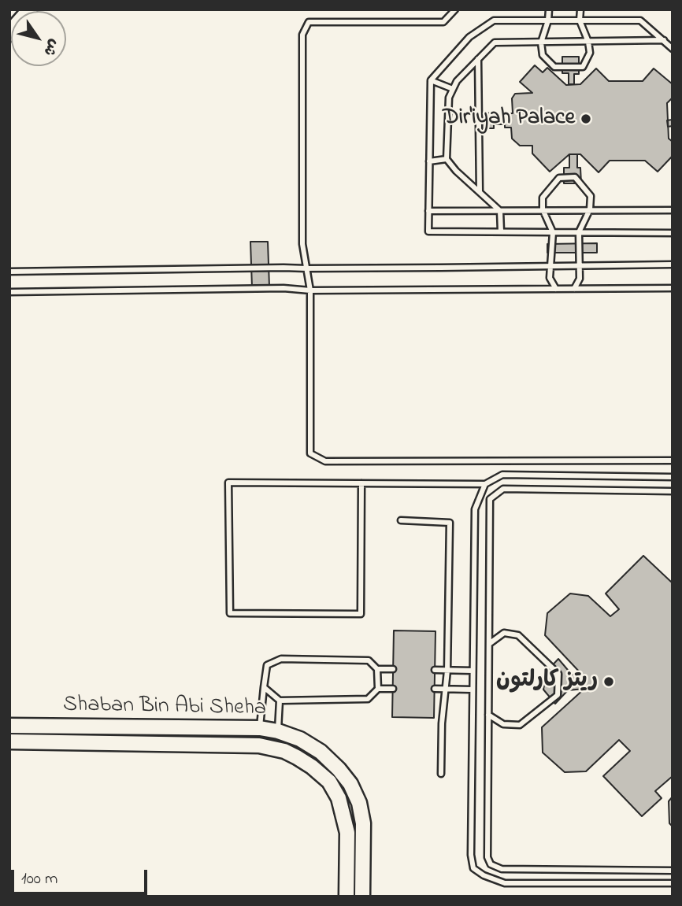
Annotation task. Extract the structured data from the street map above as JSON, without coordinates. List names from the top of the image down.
{
  "streets": {
    "street": ["Shaban Bin Abi Sheha"]
  },
  "places": ["Dir'iyah Palace", "ريتز كارلتون"],
  "scale_bar": "100 m",
  "north": "bottom right"
}
